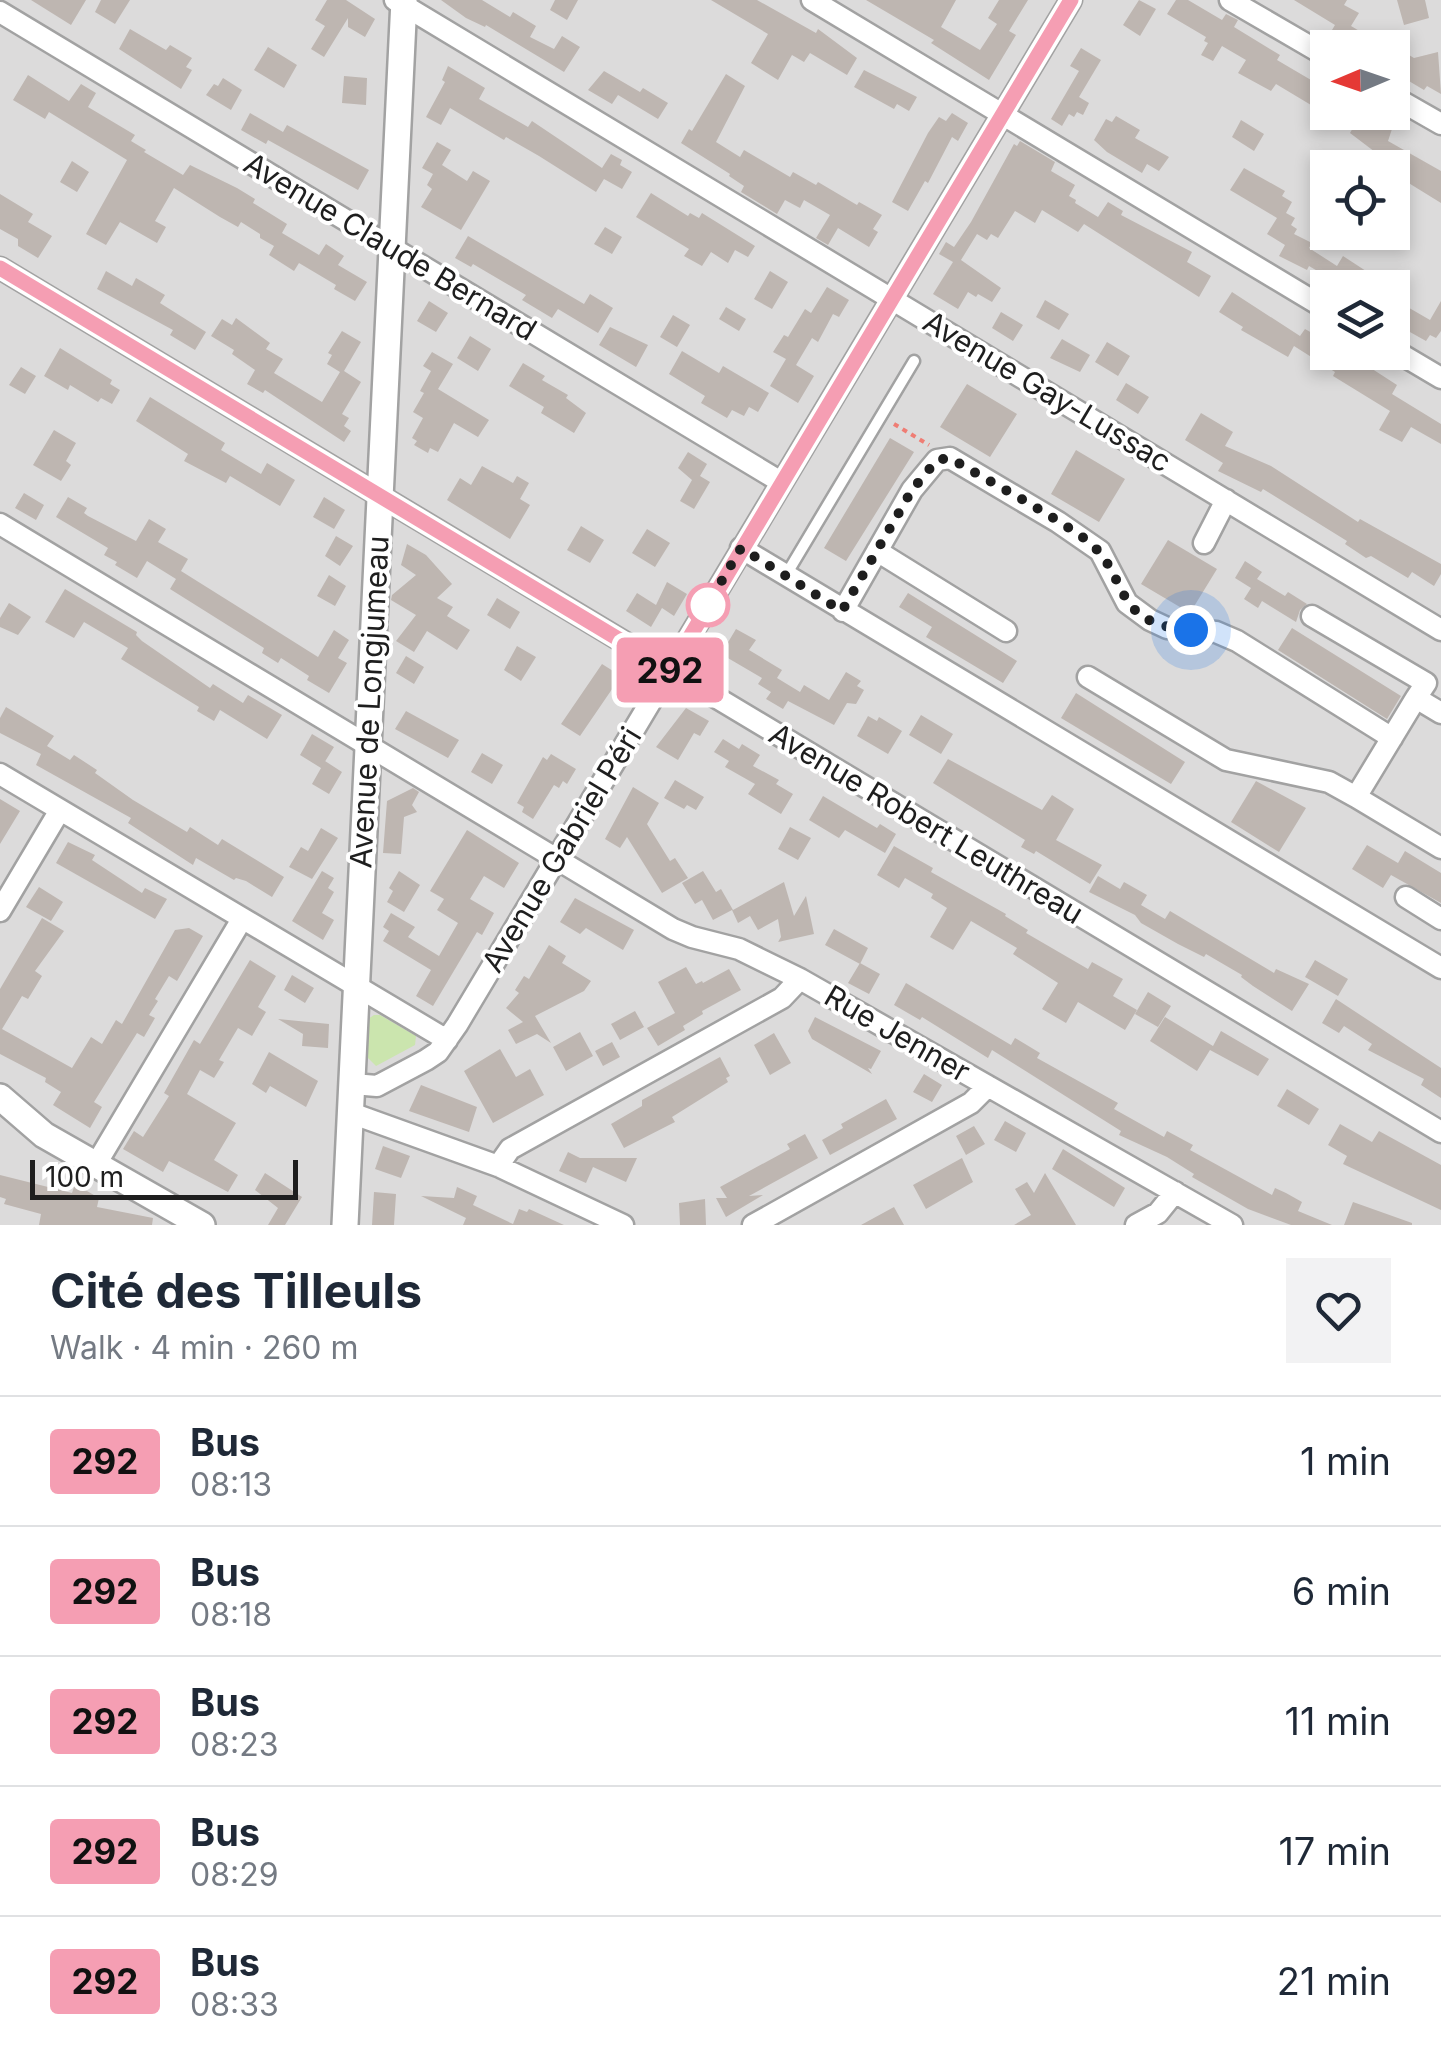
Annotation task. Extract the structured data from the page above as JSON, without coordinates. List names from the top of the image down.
{
  "streets": {
    "street": [
      "Avenue Claude Bernard",
      "Avenue Gay-Lussac",
      "Avenue de Longjumeau",
      "Avenue Robert Leuthreau",
      "Avenue Gabriel Péri",
      "Rue Jenner"
    ]
  },
  "crossings": [
    ["Avenue Claude Bernard", "Avenue de Longjumeau"],
    ["Avenue Claude Bernard", "Avenue Gabriel Péri"],
    ["Avenue Gay-Lussac", "Avenue de Longjumeau"],
    ["Avenue Gay-Lussac", "Avenue Gabriel Péri"],
    ["Avenue de Longjumeau", "Avenue Robert Leuthreau"],
    ["Avenue de Longjumeau", "Avenue Gabriel Péri"],
    ["Avenue de Longjumeau", "Rue Jenner"],
    ["Avenue Robert Leuthreau", "Avenue Gabriel Péri"],
    ["Avenue Gabriel Péri", "Rue Jenner"]
  ],
  "lines": ["bus line 292"],
  "scale_bar": "100 m",
  "north": "left",
  "page": {
    "on_map": "292",
    "scale": "100 m",
    "heading": ["Cité des Tilleuls", "Walk · 4 min · 260 m"],
    "list": [
      {
        "mark": "292",
        "name": "Bus",
        "note": "08:13",
        "value": "1 min"
      },
      {
        "mark": "292",
        "name": "Bus",
        "note": "08:18",
        "value": "6 min"
      },
      {
        "mark": "292",
        "name": "Bus",
        "note": "08:23",
        "value": "11 min"
      },
      {
        "mark": "292",
        "name": "Bus",
        "note": "08:29",
        "value": "17 min"
      },
      {
        "mark": "292",
        "name": "Bus",
        "note": "08:33",
        "value": "21 min"
      }
    ]
  }
}
